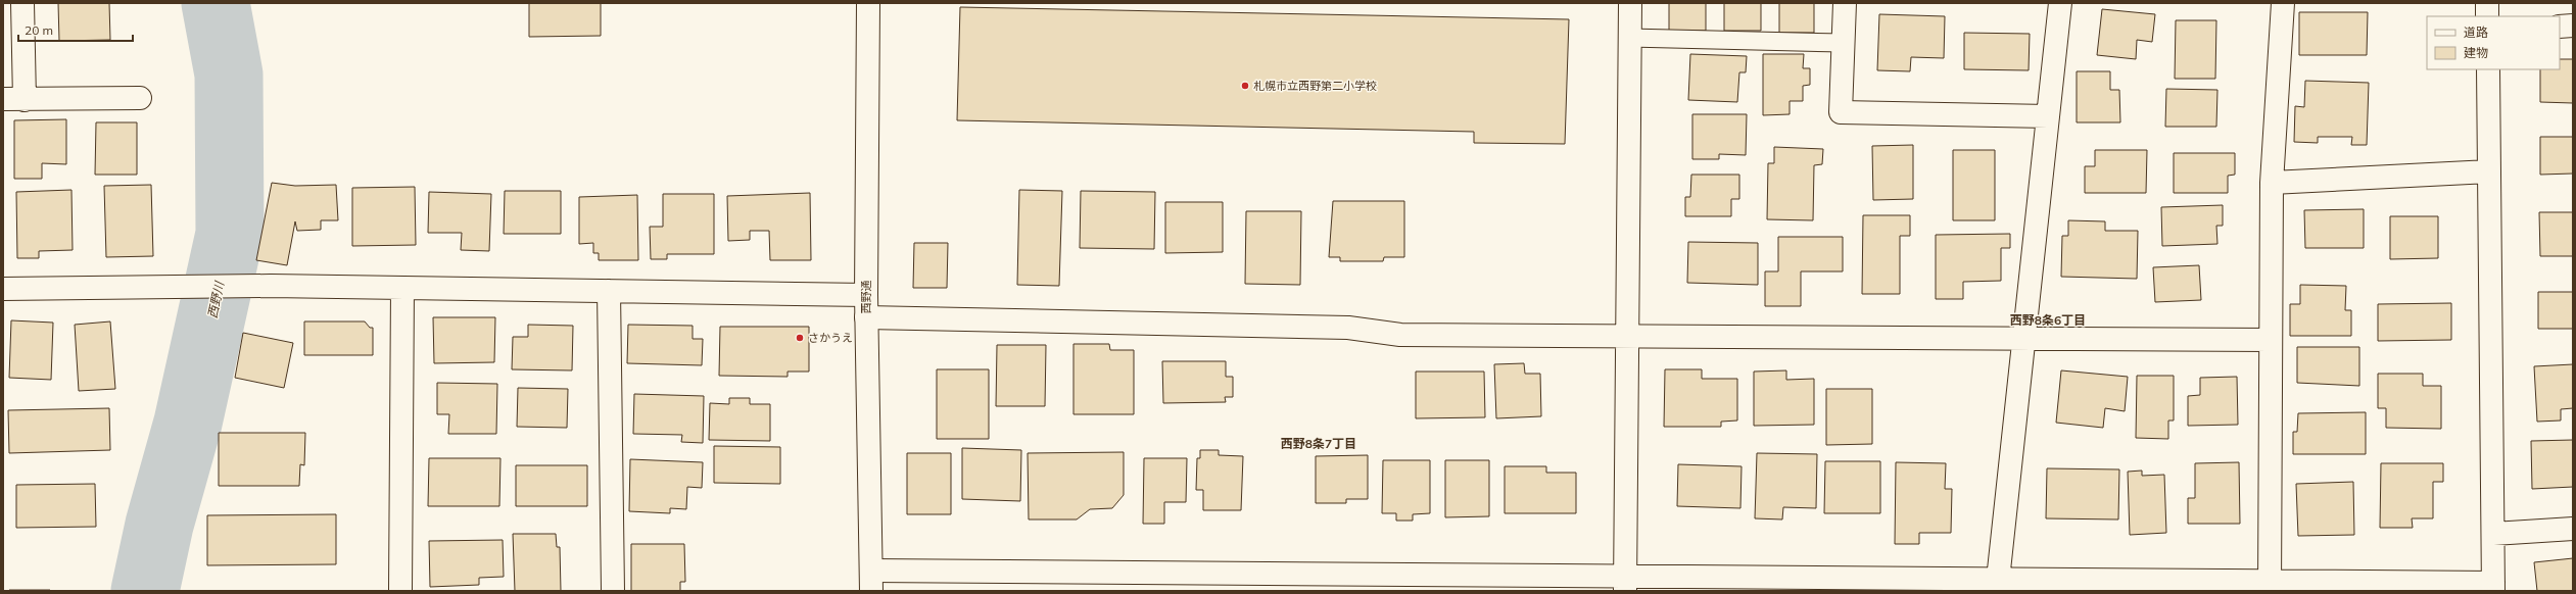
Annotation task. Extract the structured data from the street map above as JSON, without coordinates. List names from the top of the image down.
{
  "streets": {
    "street": ["西野通"]
  },
  "districts": ["西野8条6丁目", "西野8条7丁目"],
  "water": ["西野川"],
  "places": ["札幌市立西野第二小学校", "さかうえ"],
  "legend": ["道路", "建物"],
  "scale_bar": "20 m"
}
